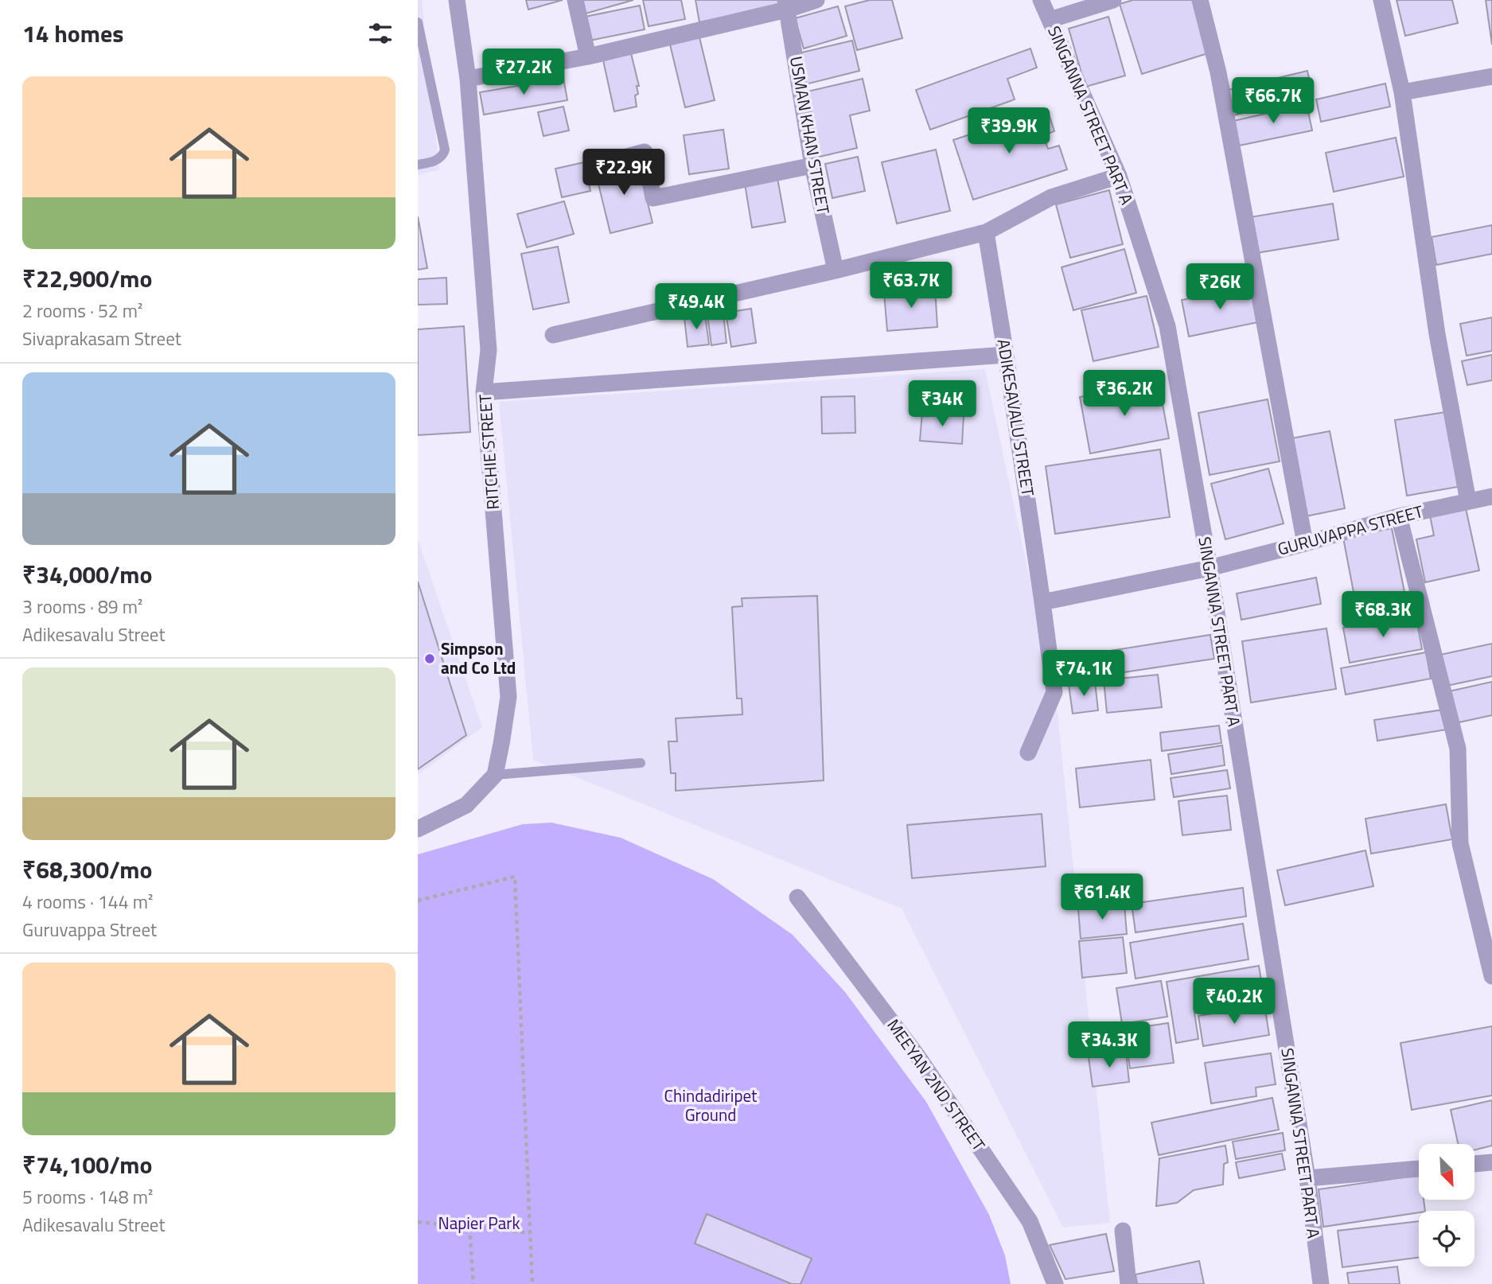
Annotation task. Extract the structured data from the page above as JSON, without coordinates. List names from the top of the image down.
{
  "streets": {
    "street": [
      "SINGANNA STREET PART A",
      "USMAN KHAN STREET",
      "ADIKESAVALU STREET",
      "RITCHIE STREET",
      "GURUVAPPA STREET",
      "MEEYAN 2ND STREET"
    ]
  },
  "crossings": [
    ["SINGANNA STREET PART A", "GURUVAPPA STREET"],
    ["ADIKESAVALU STREET", "GURUVAPPA STREET"]
  ],
  "parks": ["Chindadiripet Ground", "Napier Park"],
  "places": ["Simpson and Co Ltd"],
  "north": "bottom right",
  "page": {
    "heading": "14 homes",
    "price": [
      "₹27.2K",
      "₹66.7K",
      "₹39.9K",
      "₹22.9K",
      "₹63.7K",
      "₹26K",
      "₹49.4K",
      "₹36.2K",
      "₹34K",
      "₹68.3K",
      "₹74.1K",
      "₹61.4K",
      "₹40.2K",
      "₹34.3K"
    ],
    "list": [
      {
        "name": "₹22,900/mo",
        "note": "2 rooms · 52 m² · Sivaprakasam Street"
      },
      {
        "name": "₹34,000/mo",
        "note": "3 rooms · 89 m² · Adikesavalu Street"
      },
      {
        "name": "₹68,300/mo",
        "note": "4 rooms · 144 m² · Guruvappa Street"
      },
      {
        "name": "₹74,100/mo",
        "note": "5 rooms · 148 m² · Adikesavalu Street"
      }
    ]
  }
}
